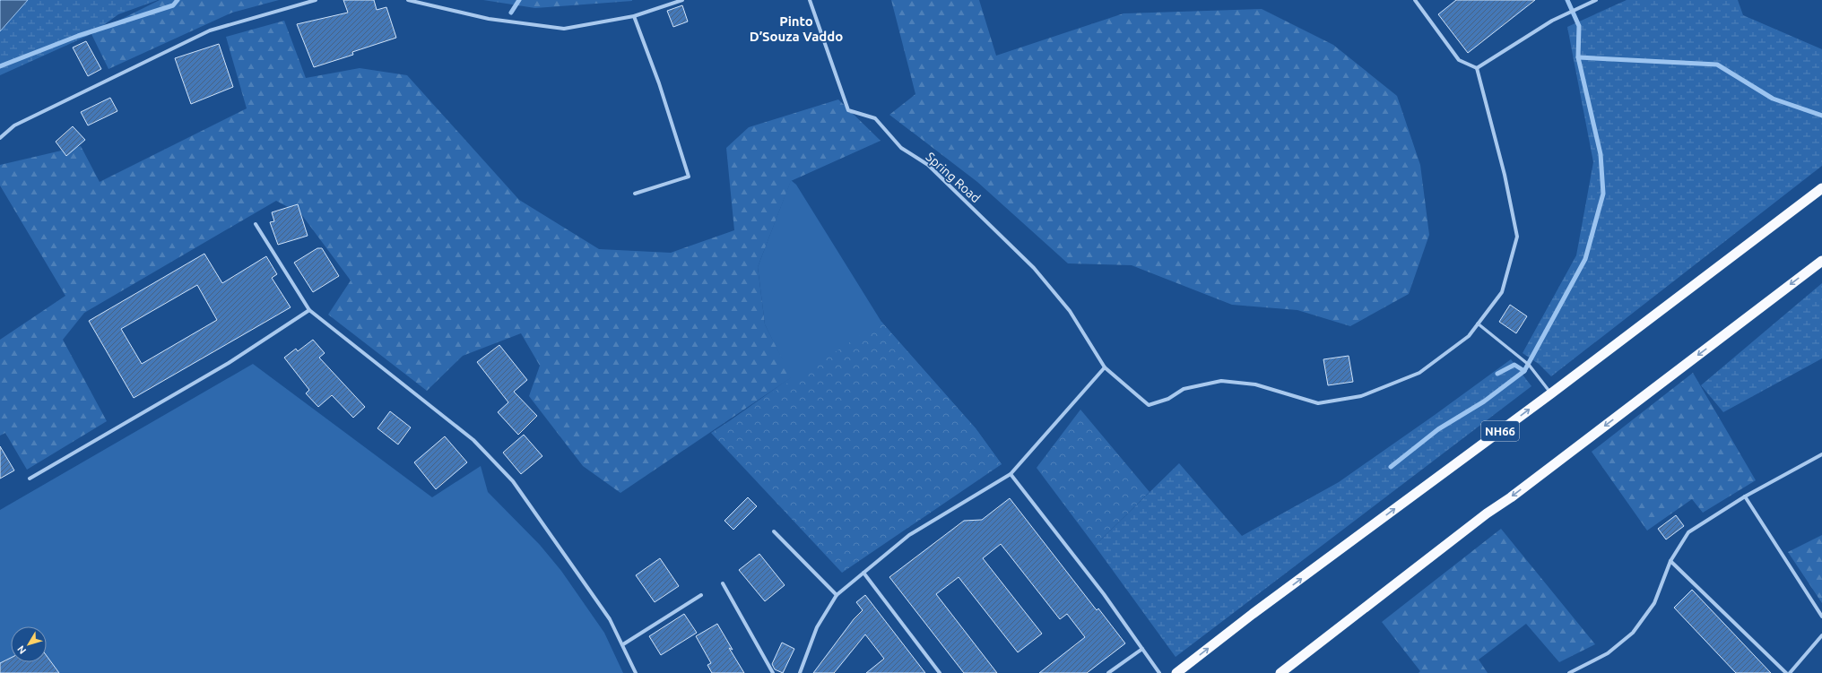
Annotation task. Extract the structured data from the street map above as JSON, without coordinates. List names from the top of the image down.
{
  "streets": {
    "highway": ["NH66"],
    "street": ["Spring Road"]
  },
  "districts": ["Pinto D’Souza Vaddo"],
  "north": "bottom left"
}
